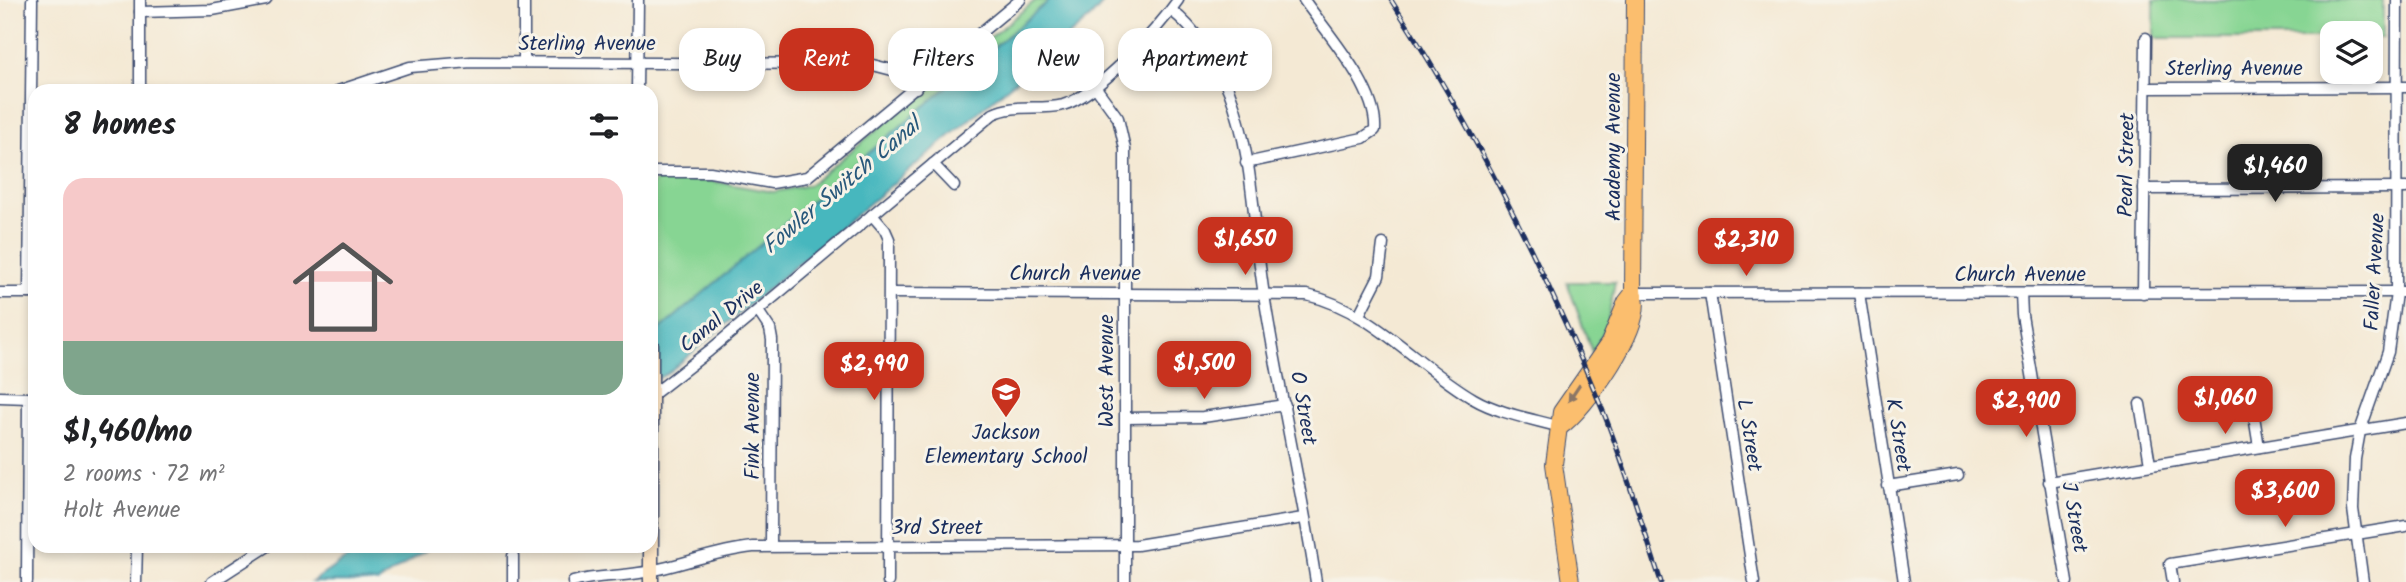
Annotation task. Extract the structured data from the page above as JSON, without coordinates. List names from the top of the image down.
{
  "streets": {
    "main road": ["Academy Avenue"],
    "street": [
      "Sterling Avenue",
      "Pearl Street",
      "Faller Avenue",
      "Church Avenue",
      "Canal Drive",
      "West Avenue",
      "O Street",
      "Fink Avenue",
      "L Street",
      "K Street",
      "J Street",
      "3rd Street"
    ]
  },
  "crossings": [
    ["Sterling Avenue", "Pearl Street"],
    ["Sterling Avenue", "Faller Avenue"],
    ["Academy Avenue", "Church Avenue"],
    ["Pearl Street", "Church Avenue"],
    ["Faller Avenue", "Church Avenue"],
    ["Church Avenue", "West Avenue"],
    ["Church Avenue", "O Street"],
    ["Church Avenue", "L Street"],
    ["Church Avenue", "K Street"],
    ["Church Avenue", "J Street"],
    ["Canal Drive", "O Street"],
    ["Canal Drive", "Fink Avenue"],
    ["West Avenue", "3rd Street"],
    ["O Street", "3rd Street"],
    ["Fink Avenue", "3rd Street"]
  ],
  "water": ["Fowler Switch Canal"],
  "places": {
    "school or university": ["Jackson Elementary School"]
  },
  "page": {
    "chip": [
      "Buy",
      "Rent",
      "Filters",
      "New",
      "Apartment"
    ],
    "heading": "8 homes",
    "price": [
      "$1,460",
      "$1,650",
      "$2,310",
      "$1,500",
      "$2,990",
      "$1,060",
      "$2,900",
      "$3,600"
    ],
    "list": [
      {
        "name": "$1,460/mo",
        "note": "2 rooms · 72 m² · Holt Avenue"
      }
    ]
  }
}
